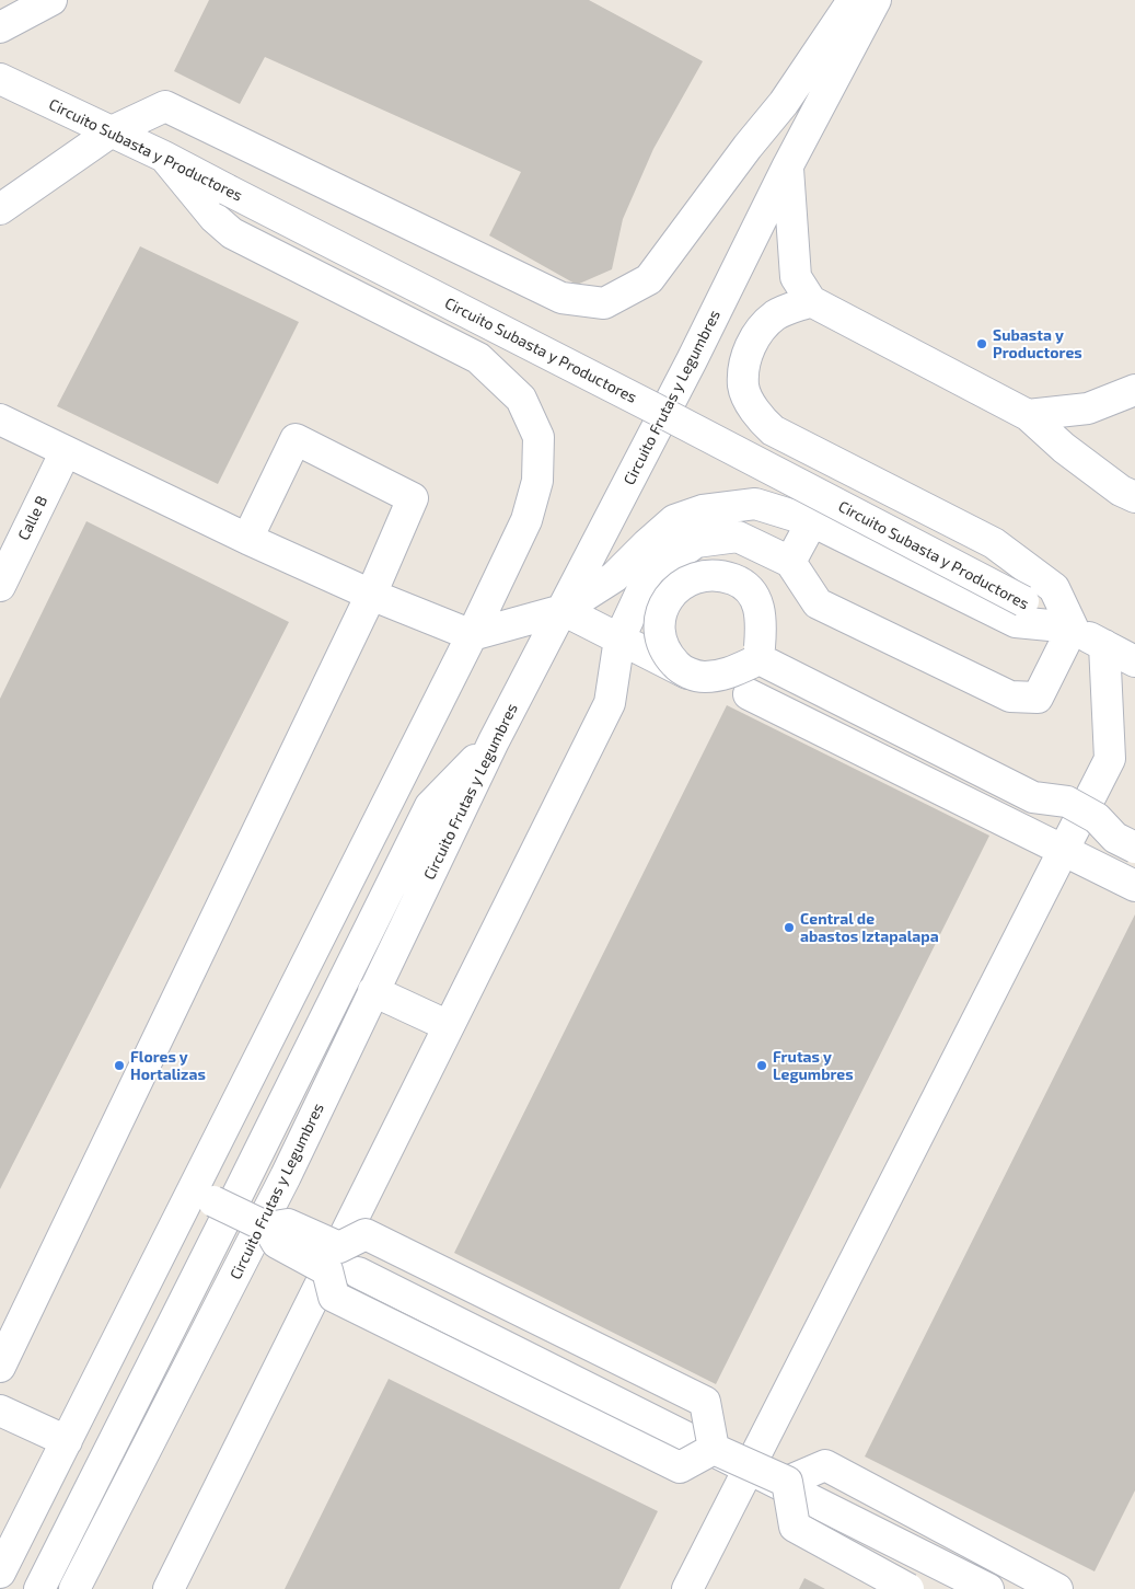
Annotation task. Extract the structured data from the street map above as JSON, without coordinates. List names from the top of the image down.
{
  "streets": {
    "street": ["Circuito Subasta y Productores", "Circuito Frutas y Legumbres", "Calle B"]
  },
  "places": [
    "Subasta y Productores",
    "Central de abastos Iztapalapa",
    "Flores y Hortalizas",
    "Frutas y Legumbres"
  ]
}
